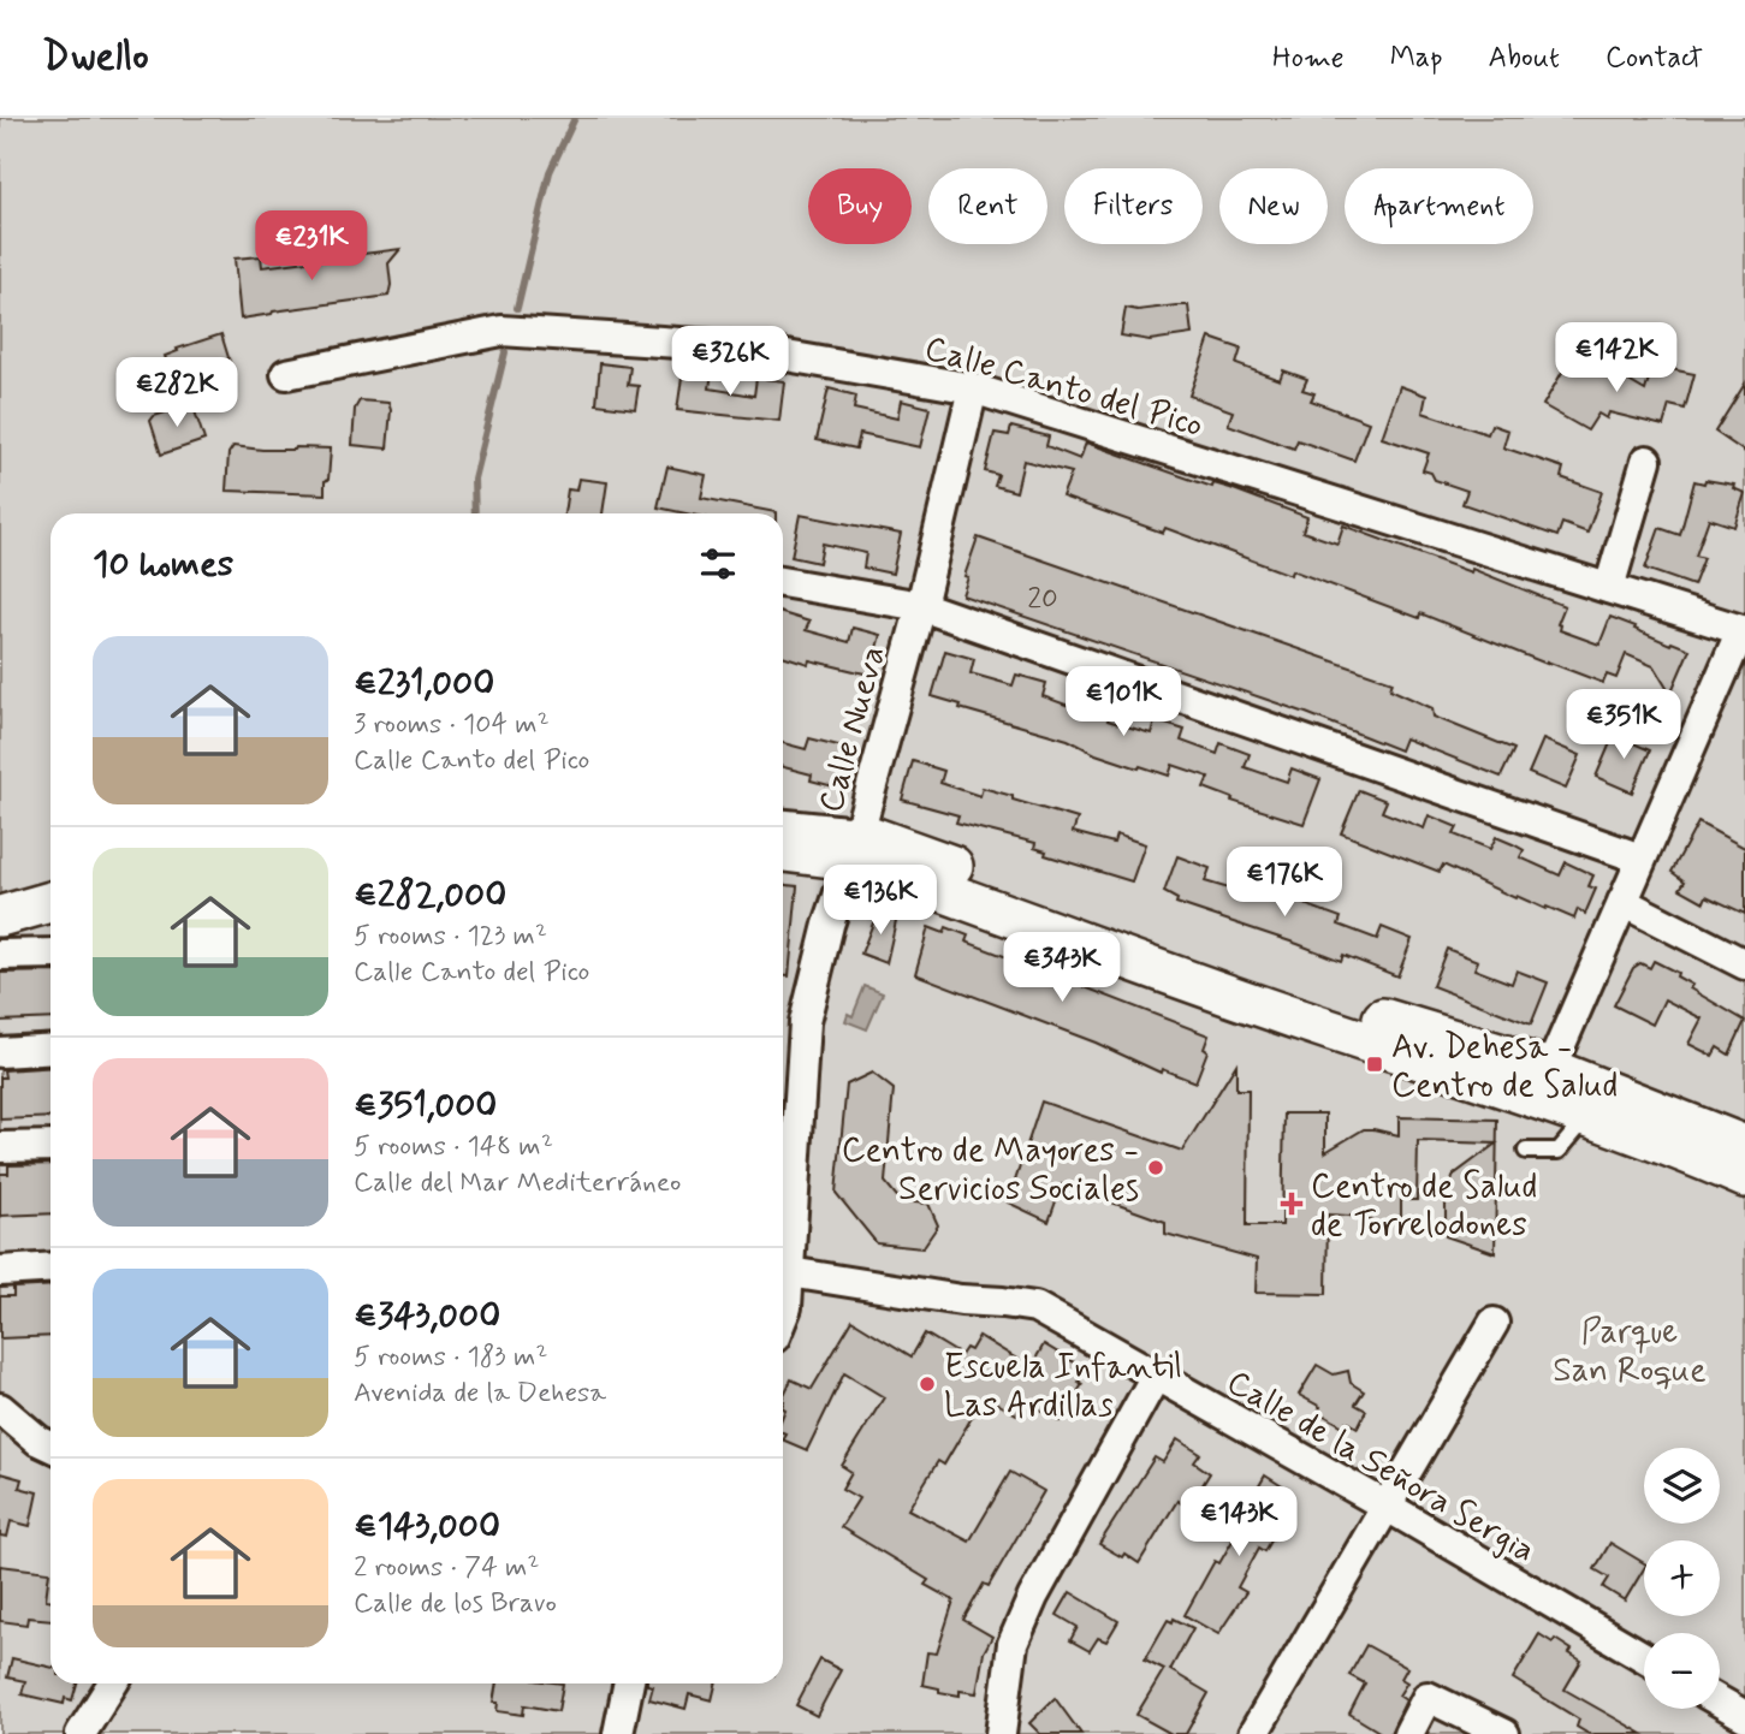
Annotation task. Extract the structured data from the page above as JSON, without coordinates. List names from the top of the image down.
{
  "streets": {
    "street": ["Calle Canto del Pico", "Calle Nueva", "Calle de la Señora Sergia"]
  },
  "crossings": [
    ["Calle Canto del Pico", "Calle Nueva"]
  ],
  "parks": ["Parque San Roque"],
  "places": {
    "transit": ["Av. Dehesa - Centro de Salud"],
    "other": ["Centro de Mayores - Servicios Sociales", "Escuela Infantil Las Ardillas"],
    "health": ["Centro de Salud de Torrelodones"]
  },
  "house_numbers": ["20"],
  "page": {
    "header": "Dwello",
    "nav": [
      "Home",
      "Map",
      "About",
      "Contact"
    ],
    "chip": [
      "Buy",
      "Rent",
      "Filters",
      "New",
      "Apartment"
    ],
    "price": [
      "€231K",
      "€142K",
      "€326K",
      "€282K",
      "€101K",
      "€351K",
      "€176K",
      "€136K",
      "€343K",
      "€143K"
    ],
    "heading": "10 homes",
    "list": [
      {
        "name": "€231,000",
        "note": "3 rooms · 104 m² · Calle Canto del Pico"
      },
      {
        "name": "€282,000",
        "note": "5 rooms · 123 m² · Calle Canto del Pico"
      },
      {
        "name": "€351,000",
        "note": "5 rooms · 148 m² · Calle del Mar Mediterráneo"
      },
      {
        "name": "€343,000",
        "note": "5 rooms · 183 m² · Avenida de la Dehesa"
      },
      {
        "name": "€143,000",
        "note": "2 rooms · 74 m² · Calle de los Bravo"
      }
    ],
    "map_buttons": ["+", "−"]
  }
}
